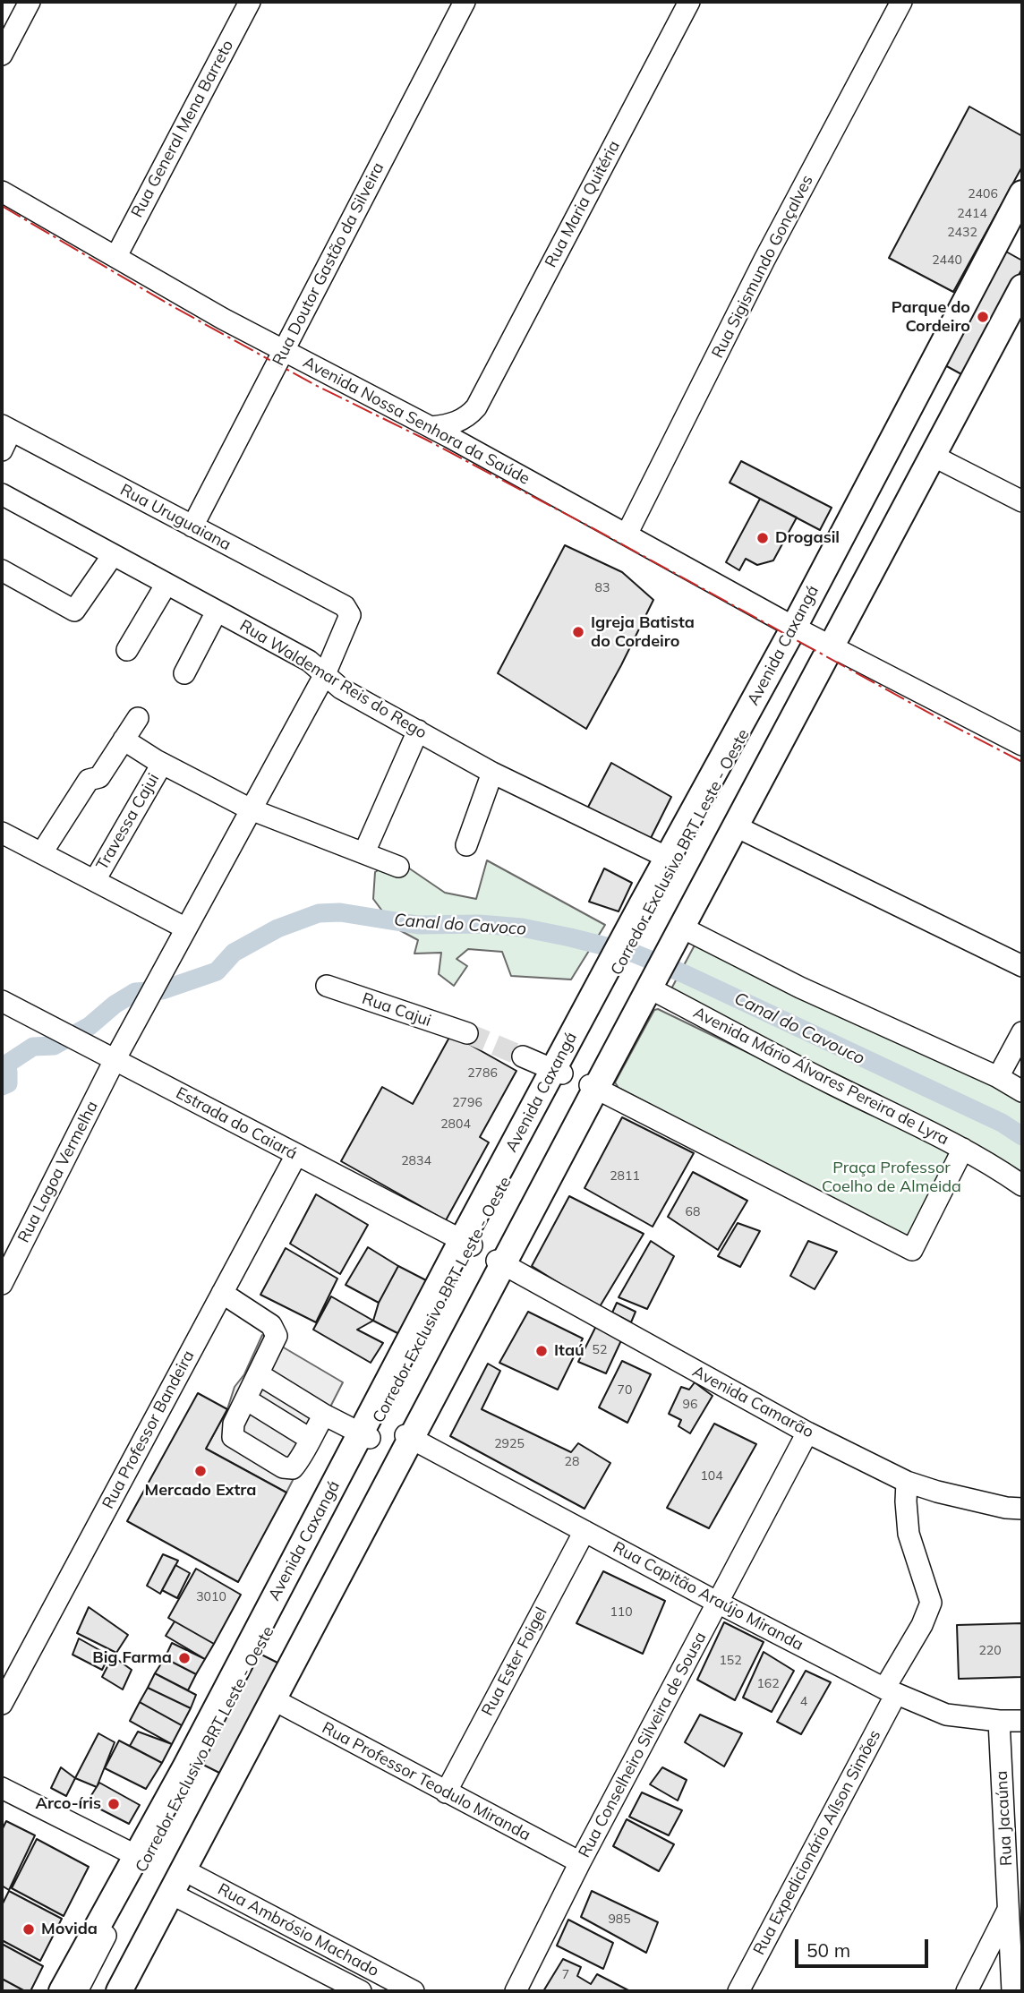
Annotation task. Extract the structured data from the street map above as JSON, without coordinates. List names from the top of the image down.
{
  "streets": {
    "main road": ["Avenida Caxangá"],
    "street": [
      "Rua General Mena Barreto",
      "Rua Maria Quitéria",
      "Rua Doutor Gastão da Silveira",
      "Rua Sigismundo Gonçalves",
      "Avenida Nossa Senhora da Saúde",
      "Rua Uruguaiana",
      "Rua Waldemar Reis do Rego",
      "Travessa Cajui",
      "Corredor Exclusivo BRT Leste - Oeste",
      "Rua Cajui",
      "Avenida Mário Álvares Pereira de Lyra",
      "Estrada do Caiará",
      "Rua Lagoa Vermelha",
      "Avenida Camarão",
      "Rua Professor Bandeira",
      "Rua Capitão Araújo Miranda",
      "Rua Ester Foigel",
      "Rua Conselheiro Silveira de Sousa",
      "Rua Professor Teodulo Miranda",
      "Rua Jacaúna",
      "Rua Expedicionário Aílson Simões",
      "Rua Ambrósio Machado"
    ]
  },
  "crossings": [
    ["Rua General Mena Barreto", "Avenida Nossa Senhora da Saúde"],
    ["Rua Maria Quitéria", "Avenida Nossa Senhora da Saúde"],
    ["Rua Doutor Gastão da Silveira", "Avenida Nossa Senhora da Saúde"],
    ["Rua Doutor Gastão da Silveira", "Rua Uruguaiana"],
    ["Rua Sigismundo Gonçalves", "Avenida Nossa Senhora da Saúde"],
    ["Avenida Nossa Senhora da Saúde", "Avenida Caxangá"],
    ["Avenida Nossa Senhora da Saúde", "Corredor Exclusivo BRT Leste - Oeste"],
    ["Rua Uruguaiana", "Rua Waldemar Reis do Rego"],
    ["Avenida Caxangá", "Rua Waldemar Reis do Rego"],
    ["Avenida Caxangá", "Corredor Exclusivo BRT Leste - Oeste"],
    ["Avenida Caxangá", "Estrada do Caiará"],
    ["Corredor Exclusivo BRT Leste - Oeste", "Rua Capitão Araújo Miranda"],
    ["Estrada do Caiará", "Rua Lagoa Vermelha"],
    ["Estrada do Caiará", "Rua Professor Bandeira"],
    ["Avenida Camarão", "Rua Conselheiro Silveira de Sousa"],
    ["Avenida Camarão", "Rua Expedicionário Aílson Simões"],
    ["Rua Capitão Araújo Miranda", "Rua Ester Foigel"],
    ["Rua Capitão Araújo Miranda", "Rua Conselheiro Silveira de Sousa"],
    ["Rua Capitão Araújo Miranda", "Rua Jacaúna"],
    ["Rua Capitão Araújo Miranda", "Rua Expedicionário Aílson Simões"],
    ["Rua Ester Foigel", "Rua Professor Teodulo Miranda"],
    ["Rua Conselheiro Silveira de Sousa", "Rua Professor Teodulo Miranda"]
  ],
  "water": ["Canal do Cavoco", "Canal do Cavouco"],
  "parks": ["Praça Professor Coelho de Almeida"],
  "places": [
    "Parque do Cordeiro",
    "Drogasil",
    "Igreja Batista do Cordeiro",
    "Itaú",
    "Mercado Extra",
    "Big Farma",
    "Arco-íris",
    "Movida"
  ],
  "house_numbers": [
    "2406",
    "2414",
    "2432",
    "2440",
    "83",
    "2786",
    "2796",
    "2804",
    "2834",
    "2811",
    "68",
    "52",
    "70",
    "96",
    "2925",
    "28",
    "104",
    "3010",
    "110",
    "220",
    "152",
    "162",
    "4",
    "985",
    "7"
  ],
  "scale_bar": "50 m"
}
